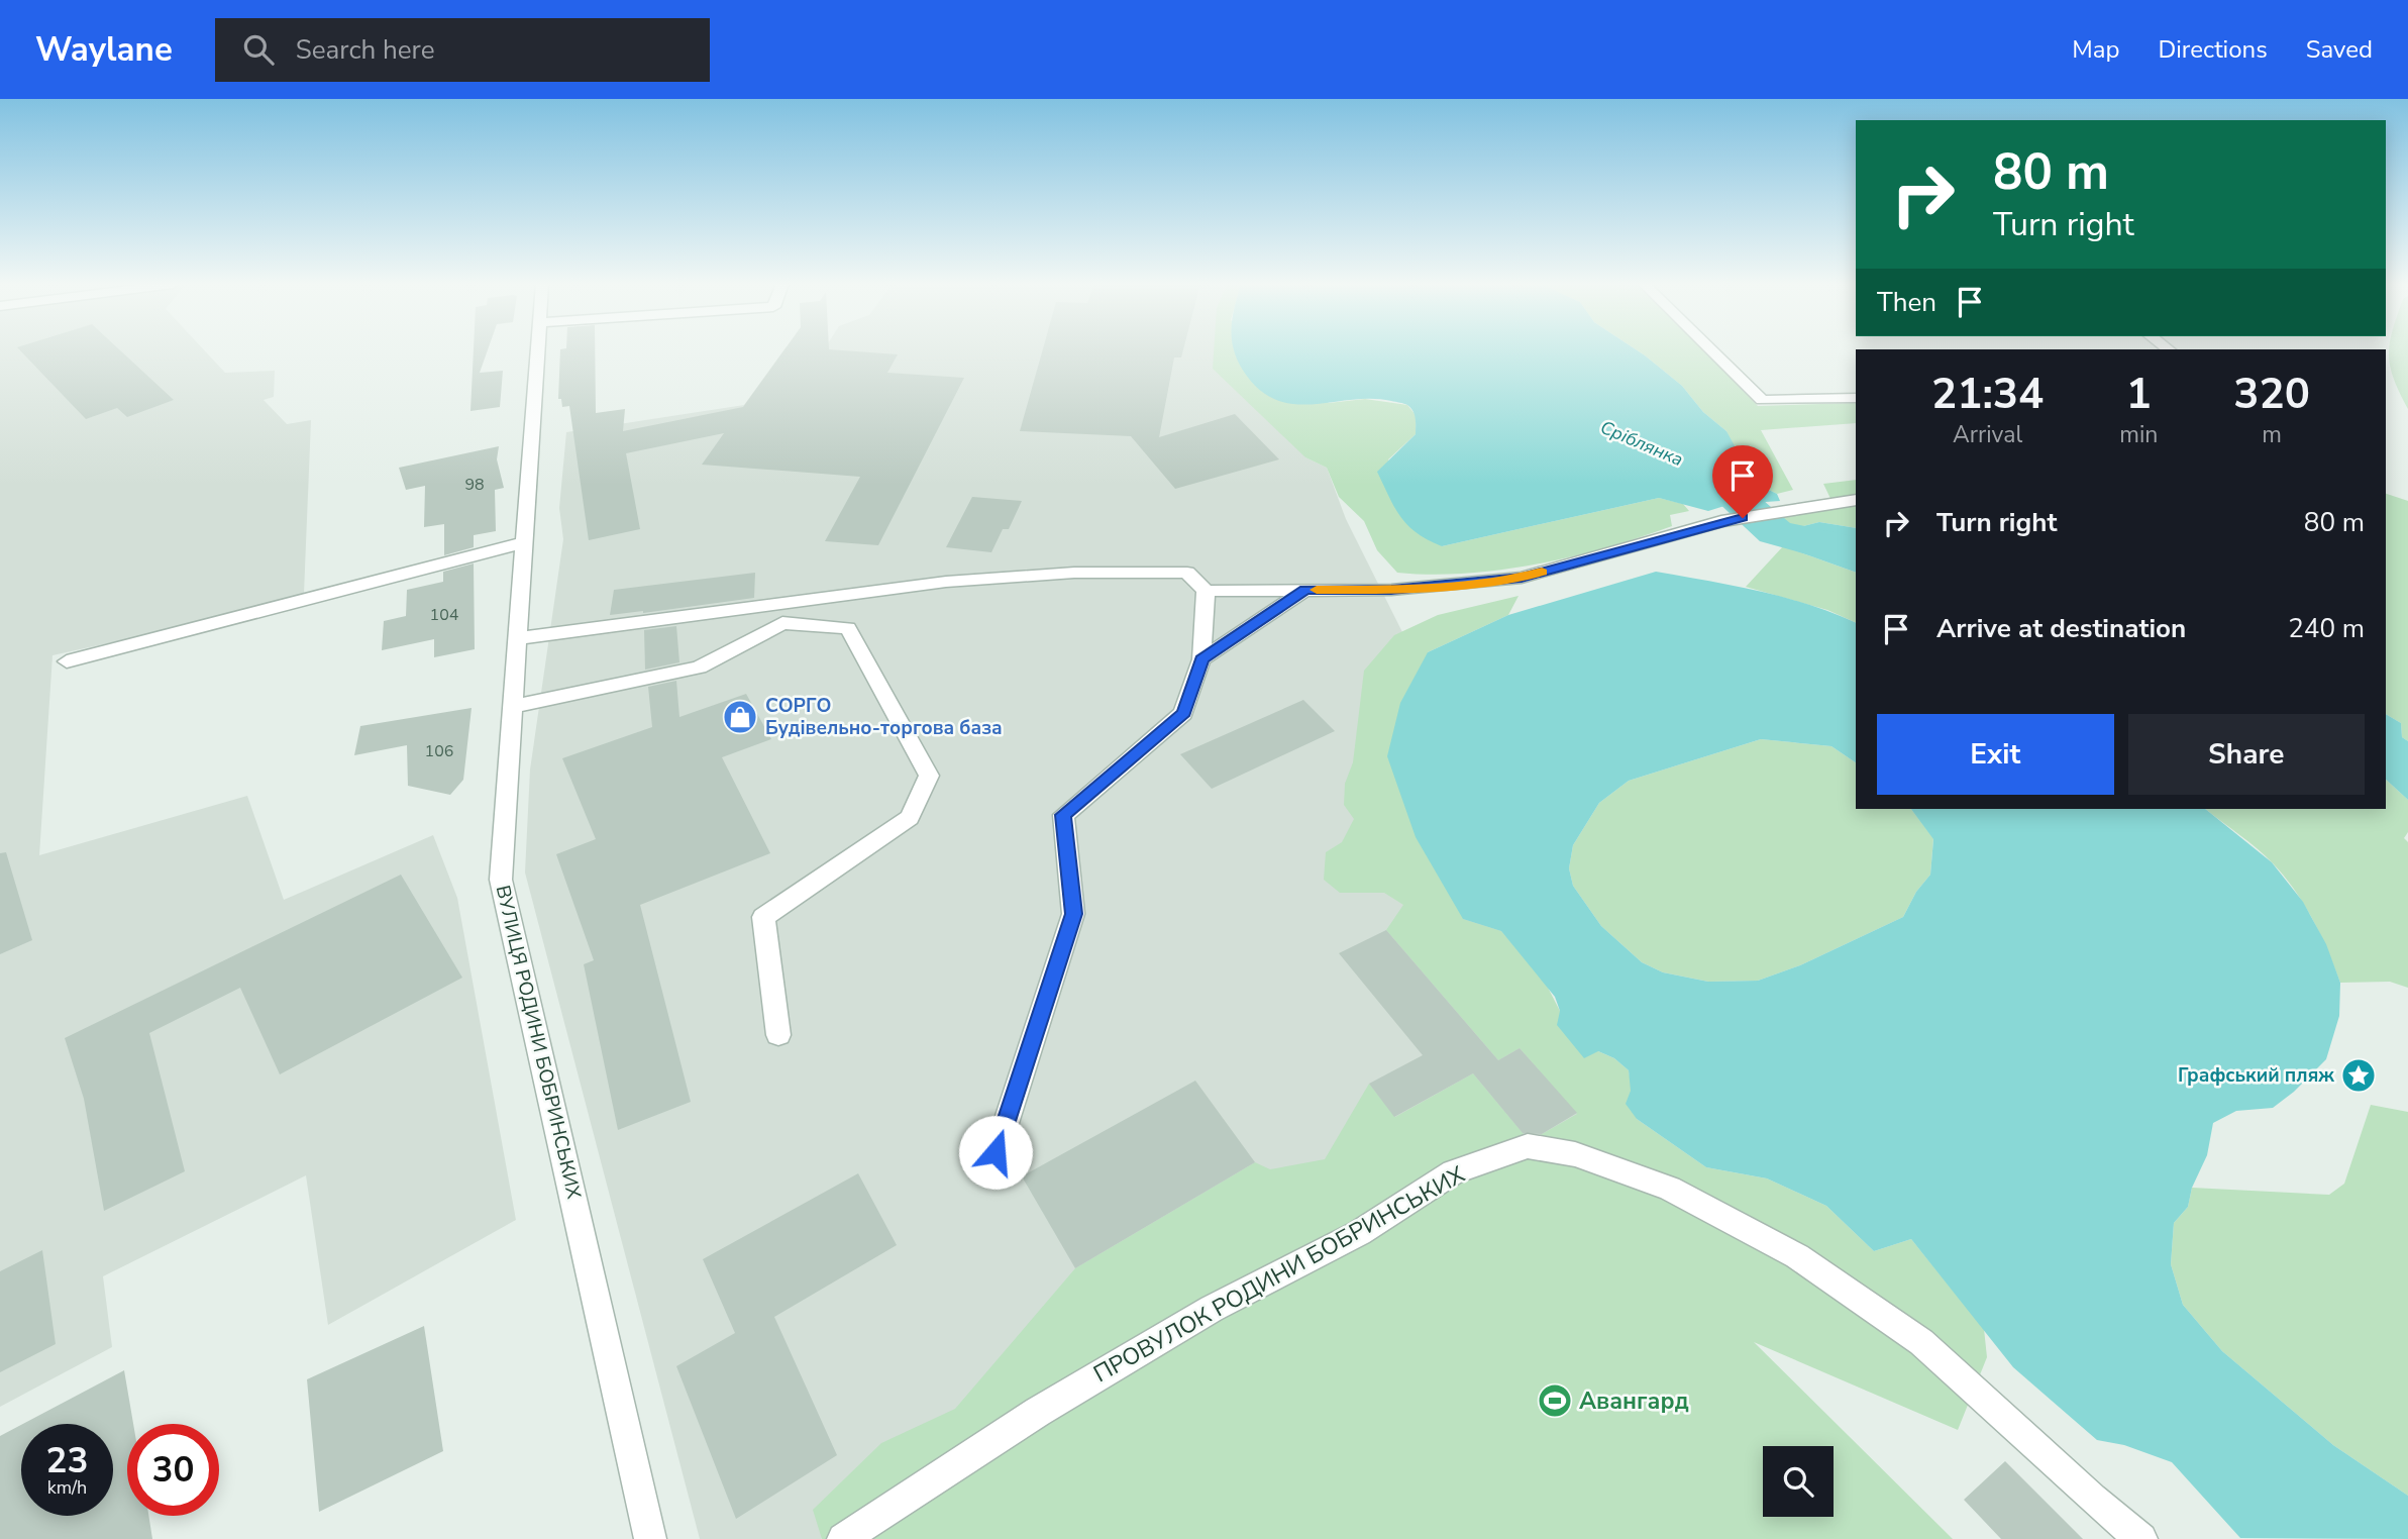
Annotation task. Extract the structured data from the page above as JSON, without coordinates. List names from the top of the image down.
{
  "streets": {
    "street": ["ВУЛИЦЯ РОДИНИ БОБРИНСЬКИХ", "ПРОВУЛОК РОДИНИ БОБРИНСЬКИХ"]
  },
  "water": ["Сріблянка"],
  "places": {
    "shop": ["СОРГО Будівельно-торгова база"],
    "place": ["Графський пляж"],
    "sports": ["Авангард"]
  },
  "house_numbers": ["98", "104", "106"],
  "page": {
    "header": "Waylane",
    "search": "Search here",
    "nav": ["Map", "Directions", "Saved"],
    "turn": ["80 m", "Turn right"],
    "then": "Then",
    "eta": [
      "21:34",
      "Arrival",
      "1",
      "min",
      "320",
      "m"
    ],
    "list": [
      {
        "name": "Turn right",
        "value": "80 m"
      },
      {
        "name": "Arrive at destination",
        "value": "240 m"
      }
    ],
    "buttons": ["Exit", "Share"],
    "speed": "23 km/h",
    "limit": "30"
  }
}
